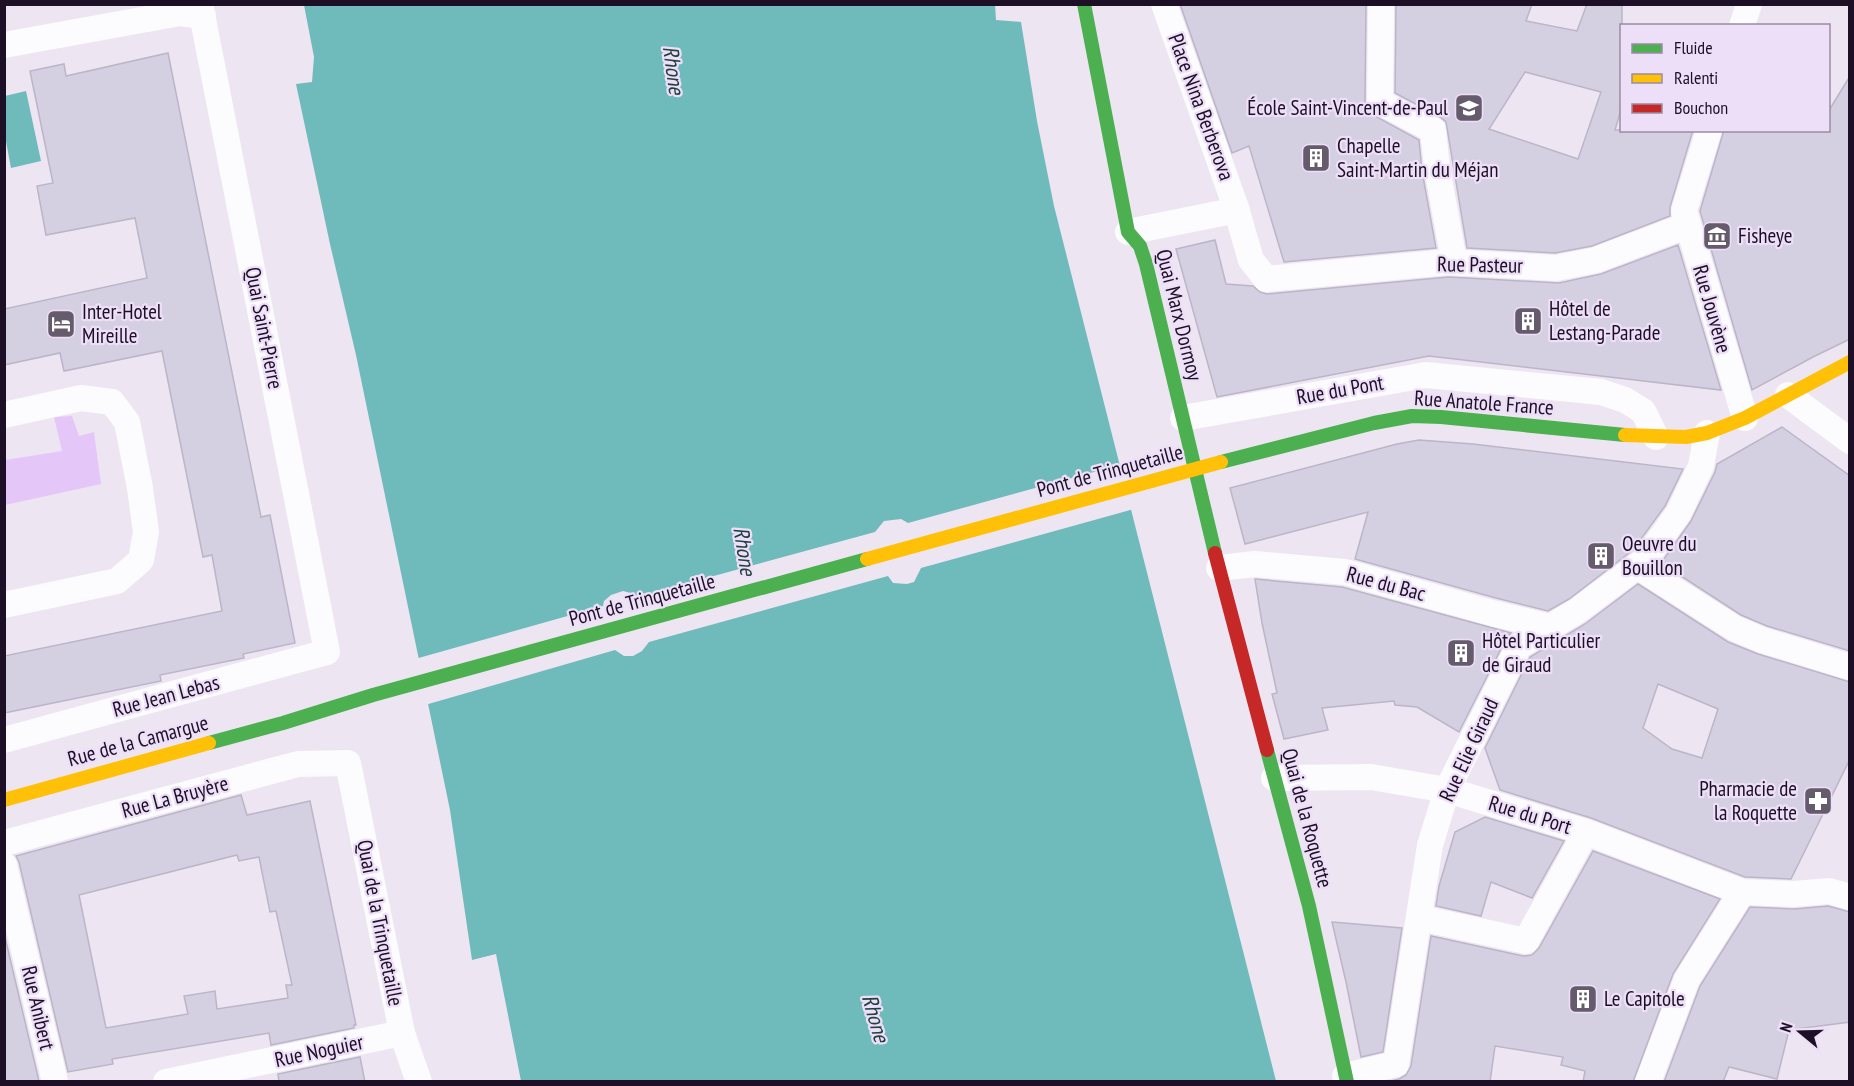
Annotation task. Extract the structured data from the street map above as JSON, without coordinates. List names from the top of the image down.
{
  "streets": {
    "main road": [
      "Quai Marx Dormoy",
      "Rue Anatole France",
      "Pont de Trinquetaille",
      "Rue de la Camargue",
      "Quai de la Roquette"
    ],
    "street": [
      "Place Nina Berberova",
      "Rue Pasteur",
      "Rue Jouvène",
      "Quai Saint-Pierre",
      "Rue du Pont",
      "Rue du Bac",
      "Rue Jean Lebas",
      "Rue Elie Giraud",
      "Rue La Bruyère",
      "Rue du Port",
      "Quai de la Trinquetaille",
      "Rue Anibert",
      "Rue Noguier"
    ]
  },
  "crossings": [
    ["Place Nina Berberova", "Rue Pasteur"],
    ["Rue Pasteur", "Rue Jouvène"],
    ["Rue Jouvène", "Rue Anatole France"],
    ["Quai Marx Dormoy", "Rue du Pont"],
    ["Quai Marx Dormoy", "Rue du Bac"],
    ["Quai Marx Dormoy", "Quai de la Roquette"],
    ["Quai Saint-Pierre", "Rue Jean Lebas"],
    ["Rue du Pont", "Rue Anatole France"],
    ["Rue Anatole France", "Pont de Trinquetaille"],
    ["Rue Anatole France", "Rue Elie Giraud"],
    ["Pont de Trinquetaille", "Rue de la Camargue"],
    ["Rue du Bac", "Rue Elie Giraud"],
    ["Rue du Bac", "Quai de la Roquette"],
    ["Rue Elie Giraud", "Rue du Port"],
    ["Rue Elie Giraud", "Quai de la Roquette"],
    ["Rue La Bruyère", "Quai de la Trinquetaille"],
    ["Rue du Port", "Quai de la Roquette"],
    ["Quai de la Trinquetaille", "Rue Noguier"]
  ],
  "water": ["Rhone"],
  "places": {
    "school or university": ["École Saint-Vincent-de-Paul"],
    "building": [
      "Chapelle Saint-Martin du Méjan",
      "Hôtel de Lestang-Parade",
      "Oeuvre du Bouillon",
      "Hôtel Particulier de Giraud",
      "Le Capitole"
    ],
    "museum": ["Fisheye"],
    "hotel": ["Inter-Hotel Mireille"],
    "pharmacy": ["Pharmacie de la Roquette"]
  },
  "legend": ["Fluide", "Ralenti", "Bouchon"],
  "north": "left"
}
